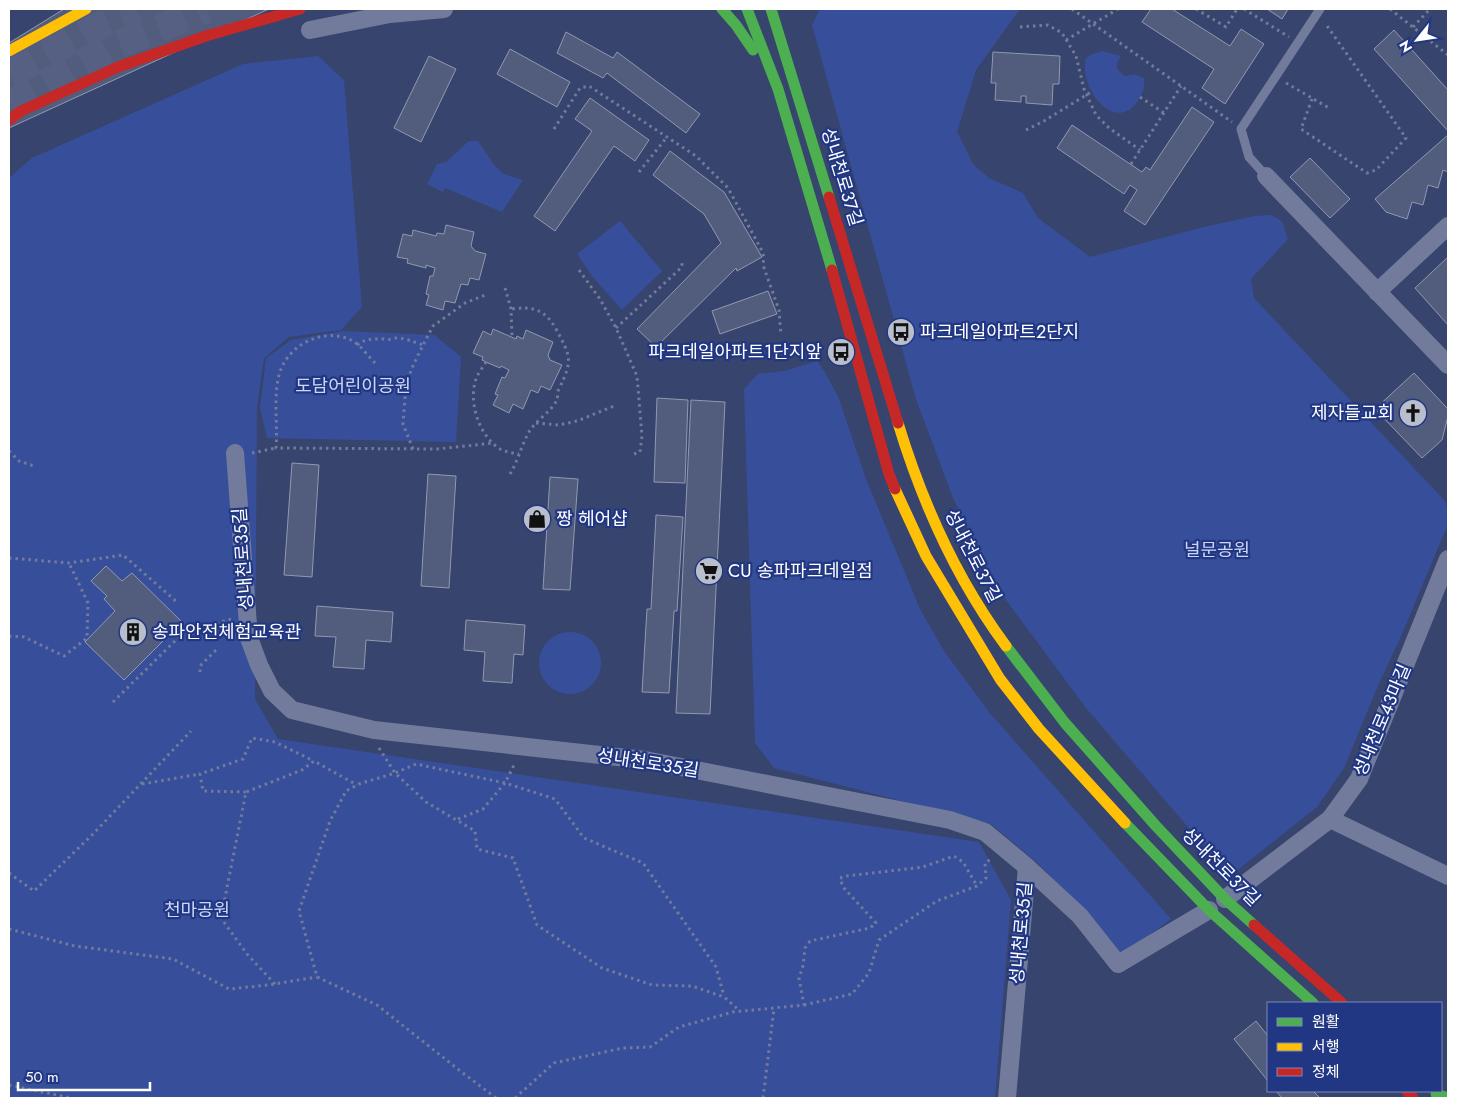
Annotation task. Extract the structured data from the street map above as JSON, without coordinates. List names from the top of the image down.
{
  "streets": {
    "main road": ["성내천로37길", "성내천로43마길"],
    "street": ["성내천로35길"]
  },
  "crossings": [
    ["성내천로37길", "성내천로43마길"]
  ],
  "parks": ["도담어린이공원", "널문공원", "천마공원"],
  "places": {
    "bus stop": ["파크데일아파트2단지", "파크데일아파트1단지앞"],
    "church": ["제자들교회"],
    "shop": ["짱 헤어샵"],
    "supermarket": ["CU 송파파크데일점"],
    "building": ["송파안전체험교육관"]
  },
  "legend": ["원활", "서행", "정체"],
  "scale_bar": "50 m",
  "north": "bottom left"
}
